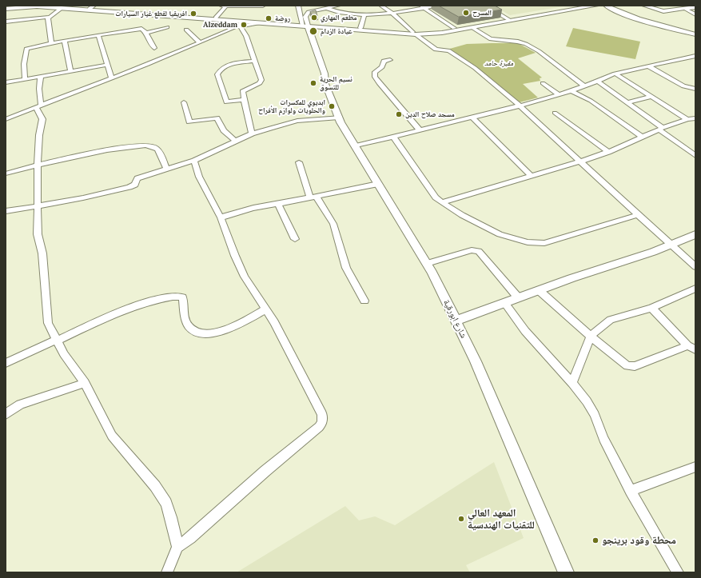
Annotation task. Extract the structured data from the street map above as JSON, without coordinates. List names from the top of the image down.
{
  "streets": {
    "main road": ["شارع ابورقية"]
  },
  "parks": ["مقبرة حامد"],
  "places": [
    "المسرح",
    "افريقيا لقطع غيار السيارات",
    "مطعم المهاري",
    "روضة",
    "Alzeddam",
    "عيادة الزدام",
    "نسيم الحرية للتسوق",
    "ابديوي للمكسرات والحلويات ولوازم الأفراح",
    "مسجد صلاح الدين",
    "المعهد العالي للتقنيات الهندسية",
    "محطة وقود برينجو"
  ]
}
